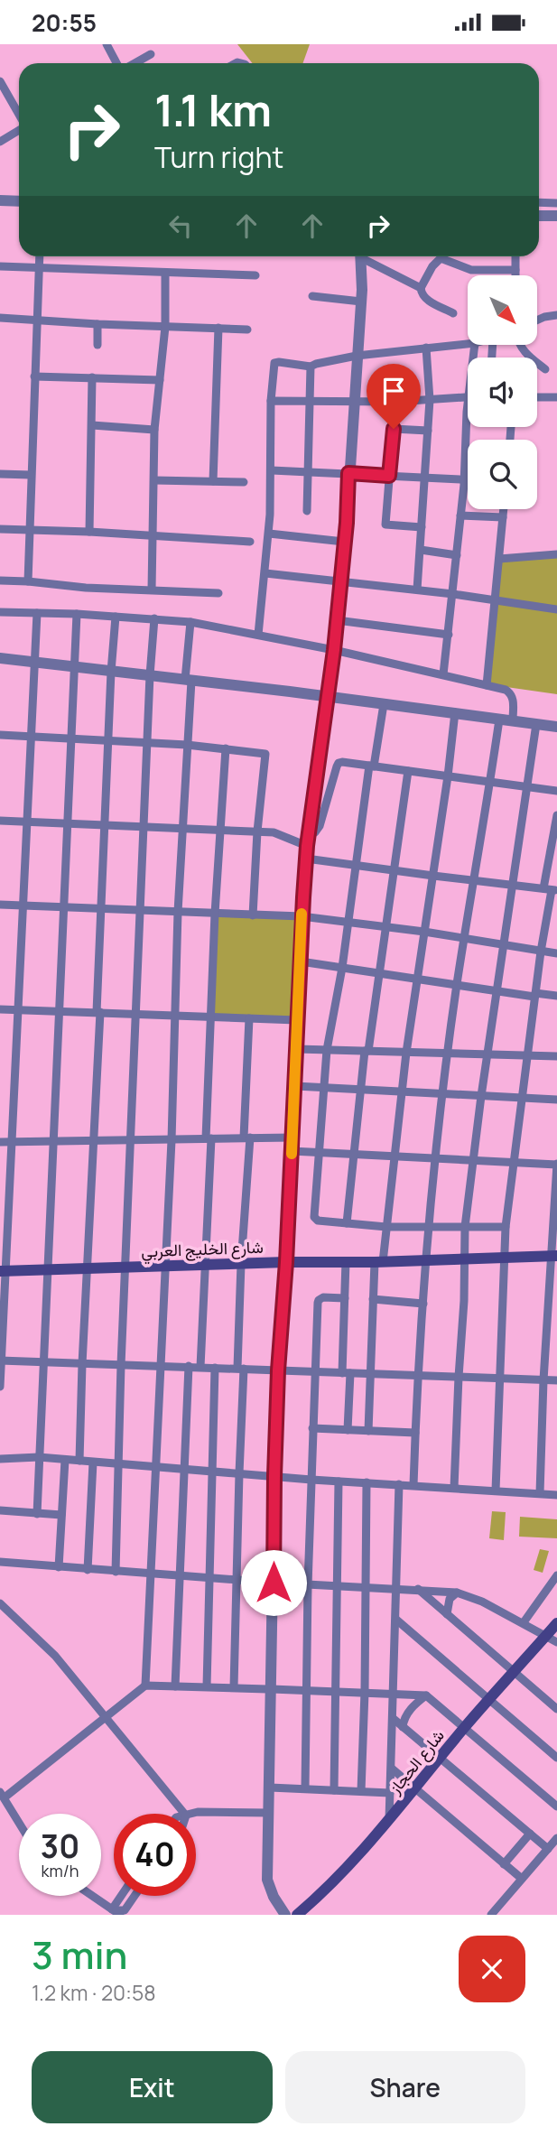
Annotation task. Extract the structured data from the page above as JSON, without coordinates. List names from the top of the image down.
{
  "streets": {
    "main road": ["شارع الخليج العربي", "شارع الحجاز"]
  },
  "north": "bottom right",
  "page": {
    "status": "20:55",
    "turn": ["1.1 km", "Turn right"],
    "speed": "30 km/h",
    "limit": "40",
    "heading": ["3 min", "1.2 km · 20:58"],
    "buttons": ["Exit", "Share"]
  }
}
